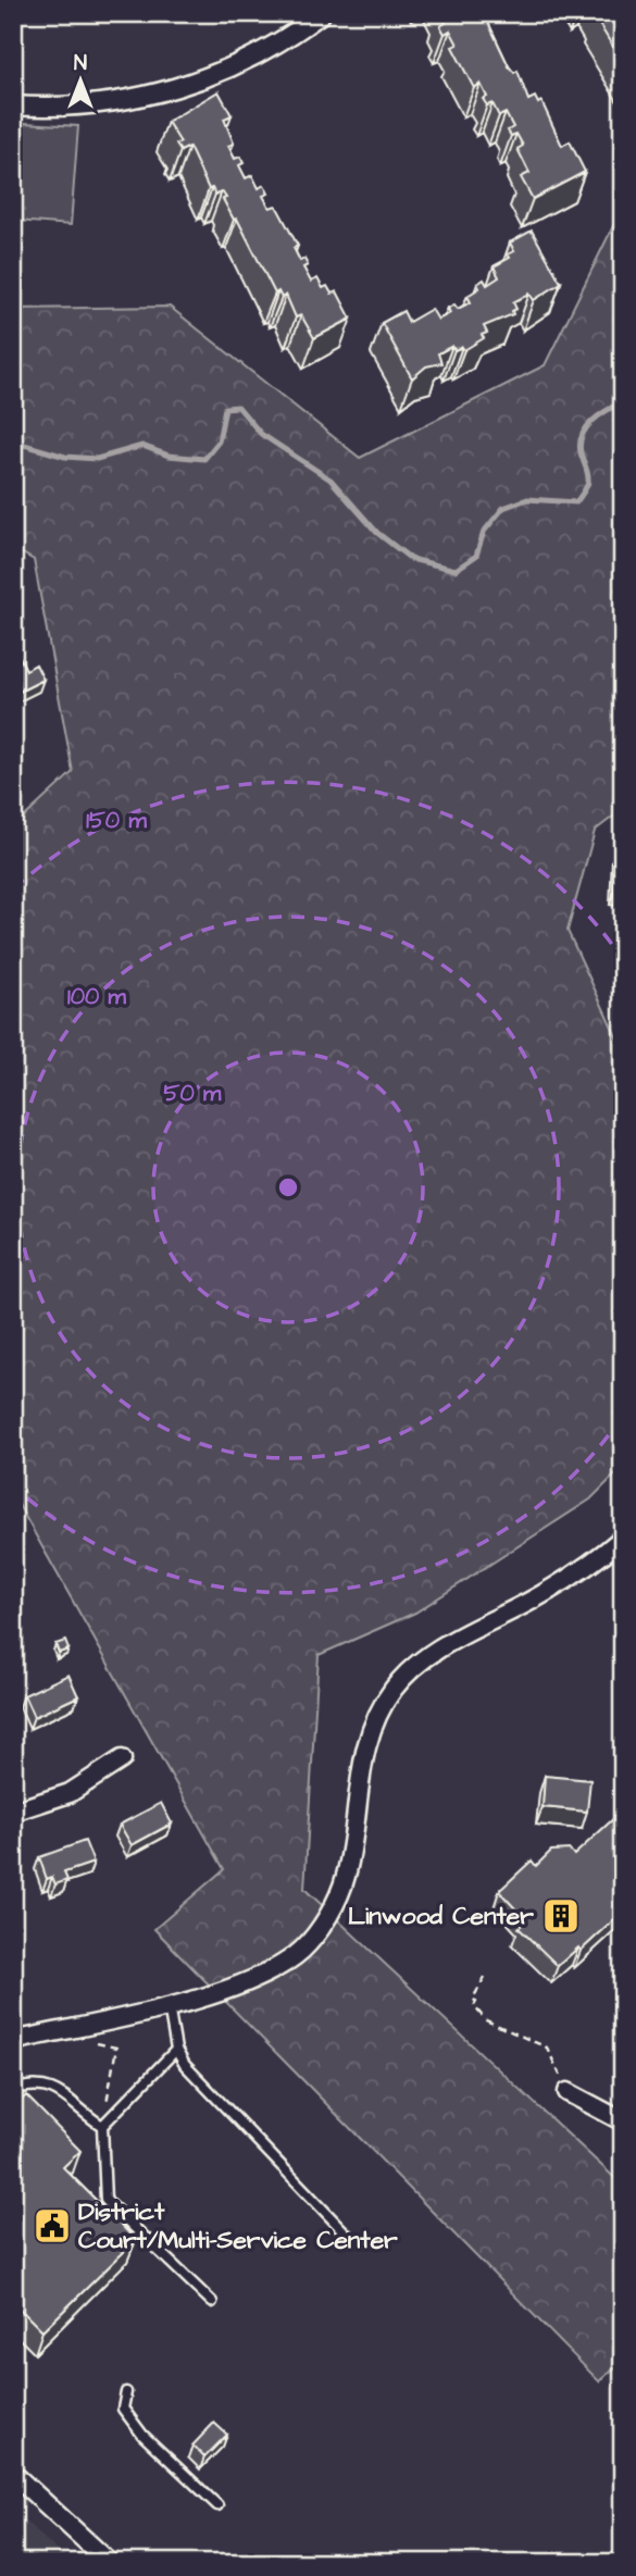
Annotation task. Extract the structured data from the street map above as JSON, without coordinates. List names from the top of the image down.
{
  "places": {
    "building": ["Linwood Center"],
    "public building": ["District Court/Multi-Service Center"]
  },
  "north": "top",
  "rings": ["150 m", "100 m", "50 m"]
}
